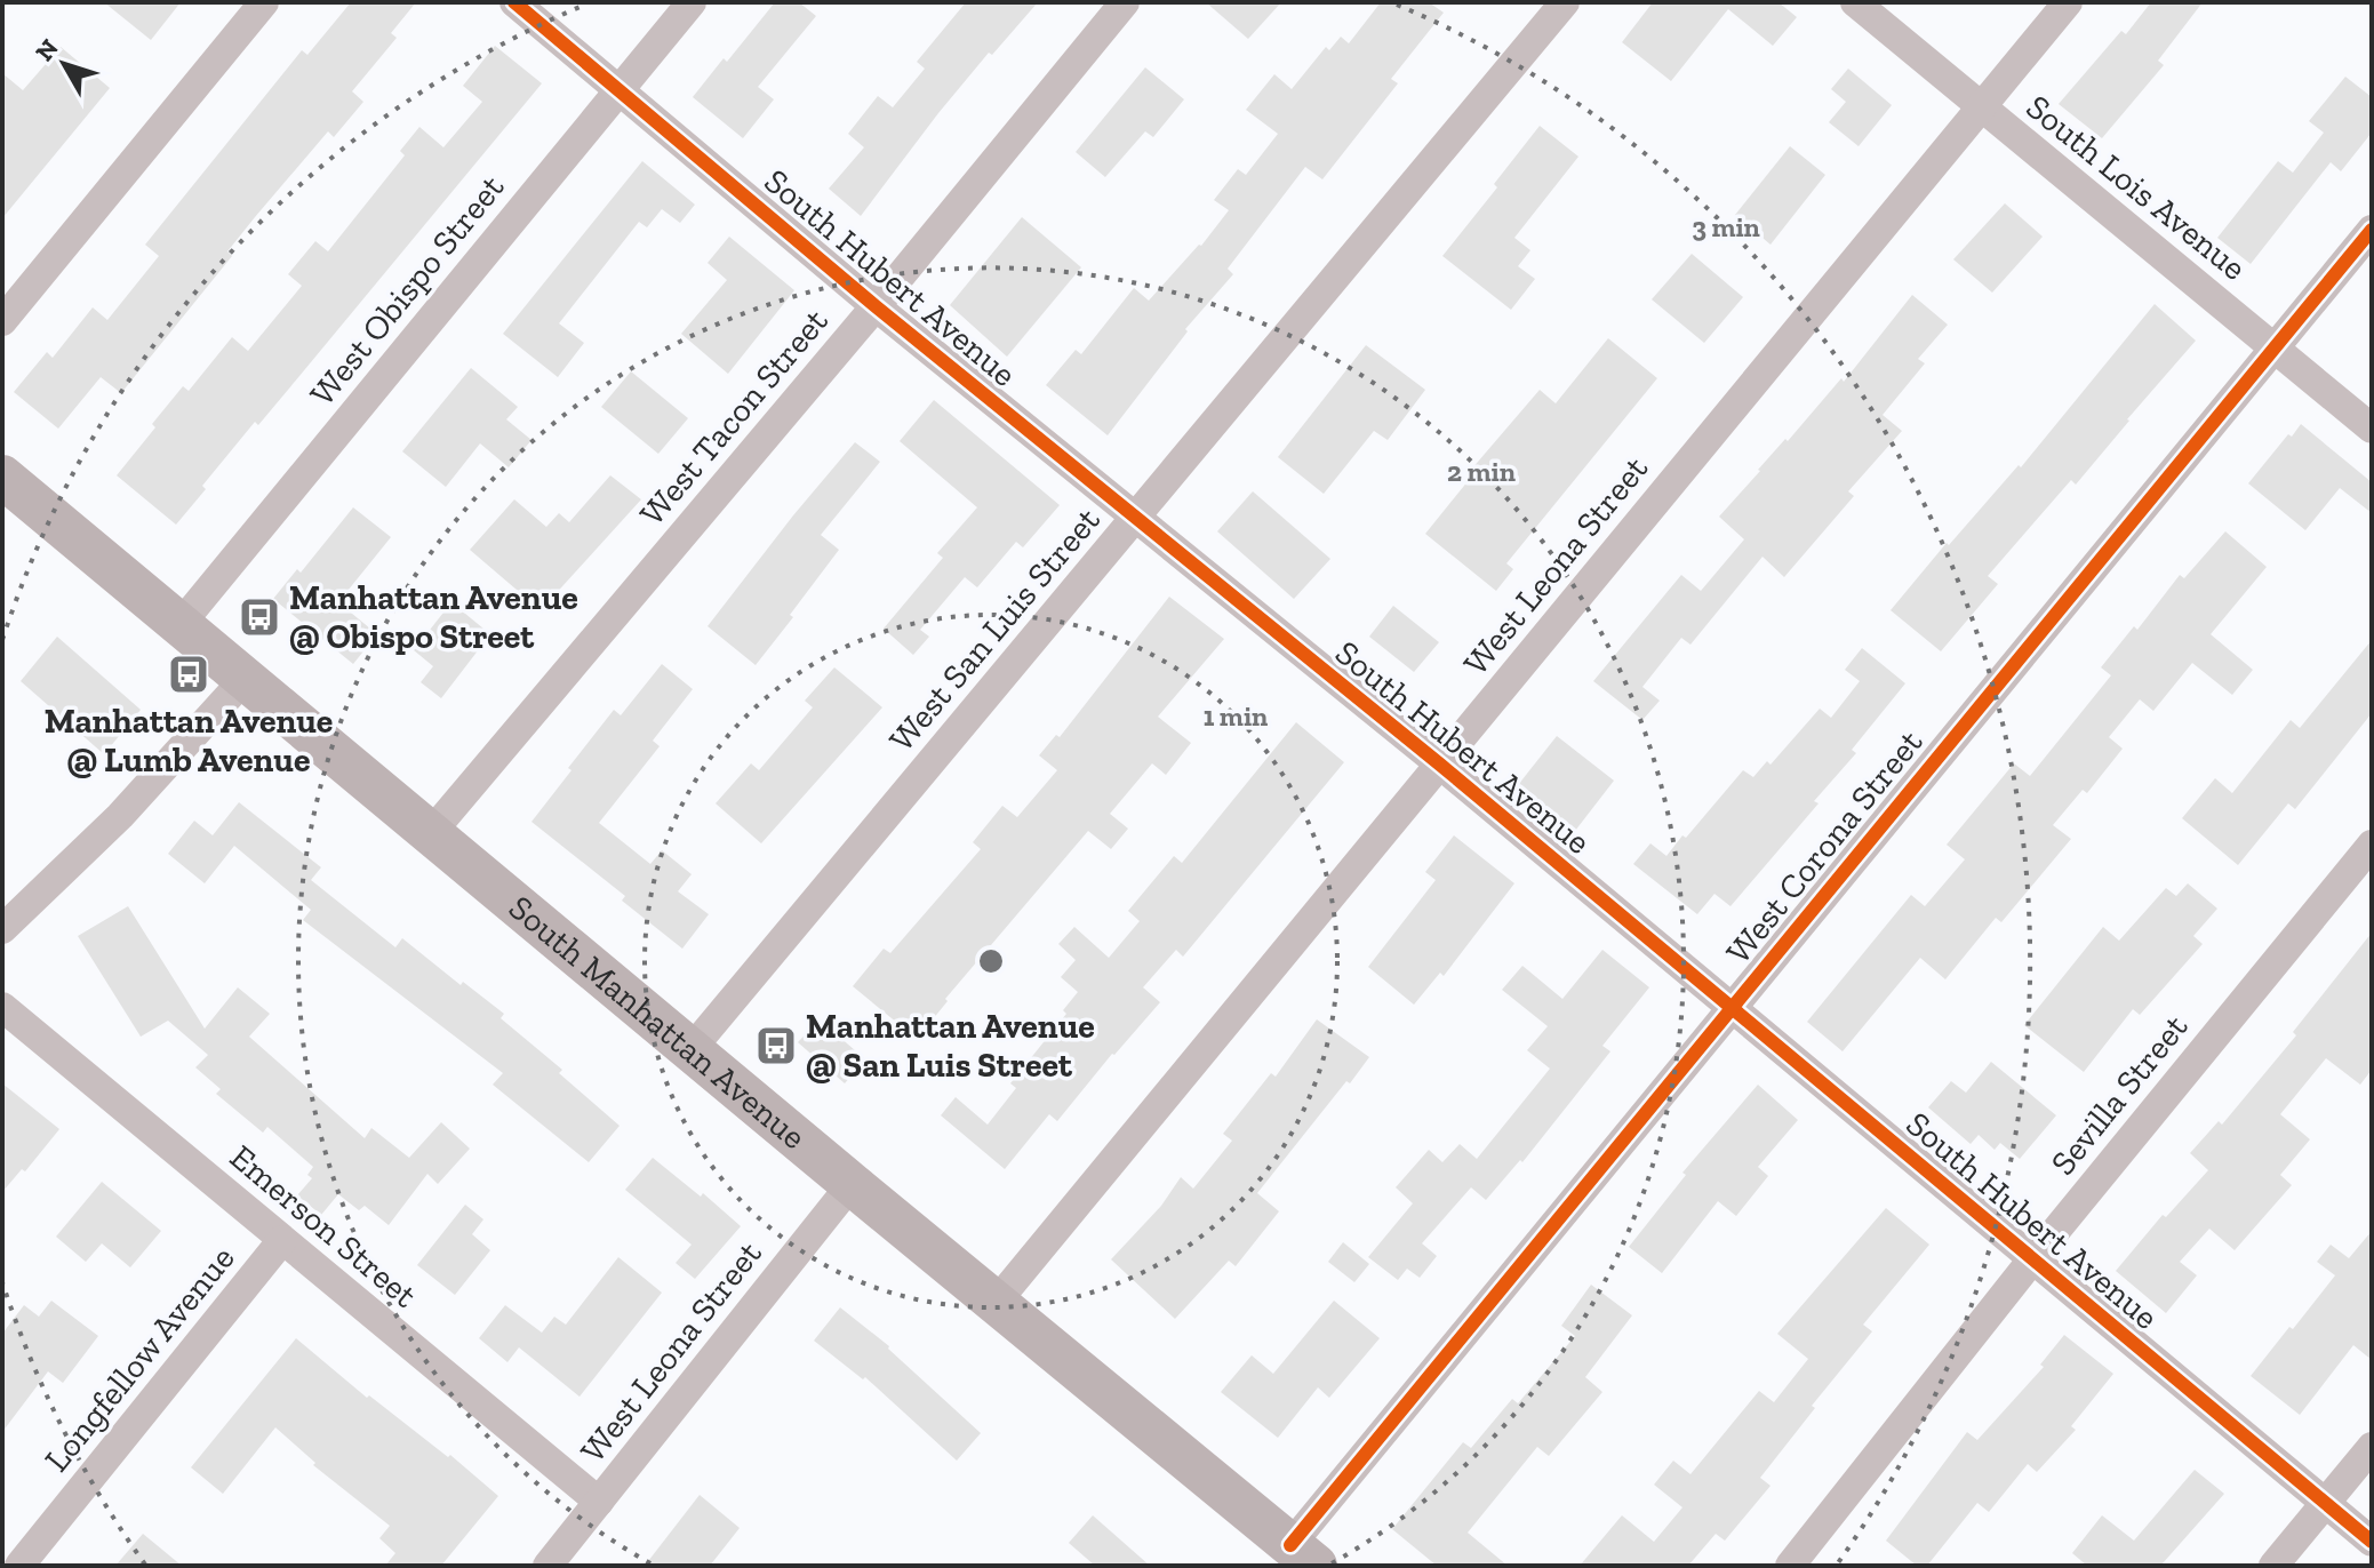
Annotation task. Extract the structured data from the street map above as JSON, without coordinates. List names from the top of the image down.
{
  "streets": {
    "main road": ["South Manhattan Avenue"],
    "street": [
      "South Lois Avenue",
      "South Hubert Avenue",
      "West Obispo Street",
      "West Tacon Street",
      "West Leona Street",
      "West San Luis Street",
      "West Corona Street",
      "Sevilla Street",
      "Emerson Street",
      "Longfellow Avenue"
    ]
  },
  "crossings": [
    ["South Lois Avenue", "West Leona Street"],
    ["South Lois Avenue", "West Corona Street"],
    ["South Hubert Avenue", "West Obispo Street"],
    ["South Hubert Avenue", "West Tacon Street"],
    ["South Hubert Avenue", "West Leona Street"],
    ["South Hubert Avenue", "West San Luis Street"],
    ["South Hubert Avenue", "West Corona Street"],
    ["South Hubert Avenue", "Sevilla Street"],
    ["West Obispo Street", "South Manhattan Avenue"],
    ["West Tacon Street", "South Manhattan Avenue"],
    ["West Leona Street", "South Manhattan Avenue"],
    ["West Leona Street", "Emerson Street"],
    ["West San Luis Street", "South Manhattan Avenue"],
    ["West Corona Street", "South Manhattan Avenue"],
    ["Emerson Street", "Longfellow Avenue"]
  ],
  "places": {
    "bus stop": ["Manhattan Avenue @ Obispo Street", "Manhattan Avenue @ Lumb Avenue", "Manhattan Avenue @ San Luis Street"]
  },
  "north": "top left",
  "rings": ["3 min", "2 min", "1 min"]
}
